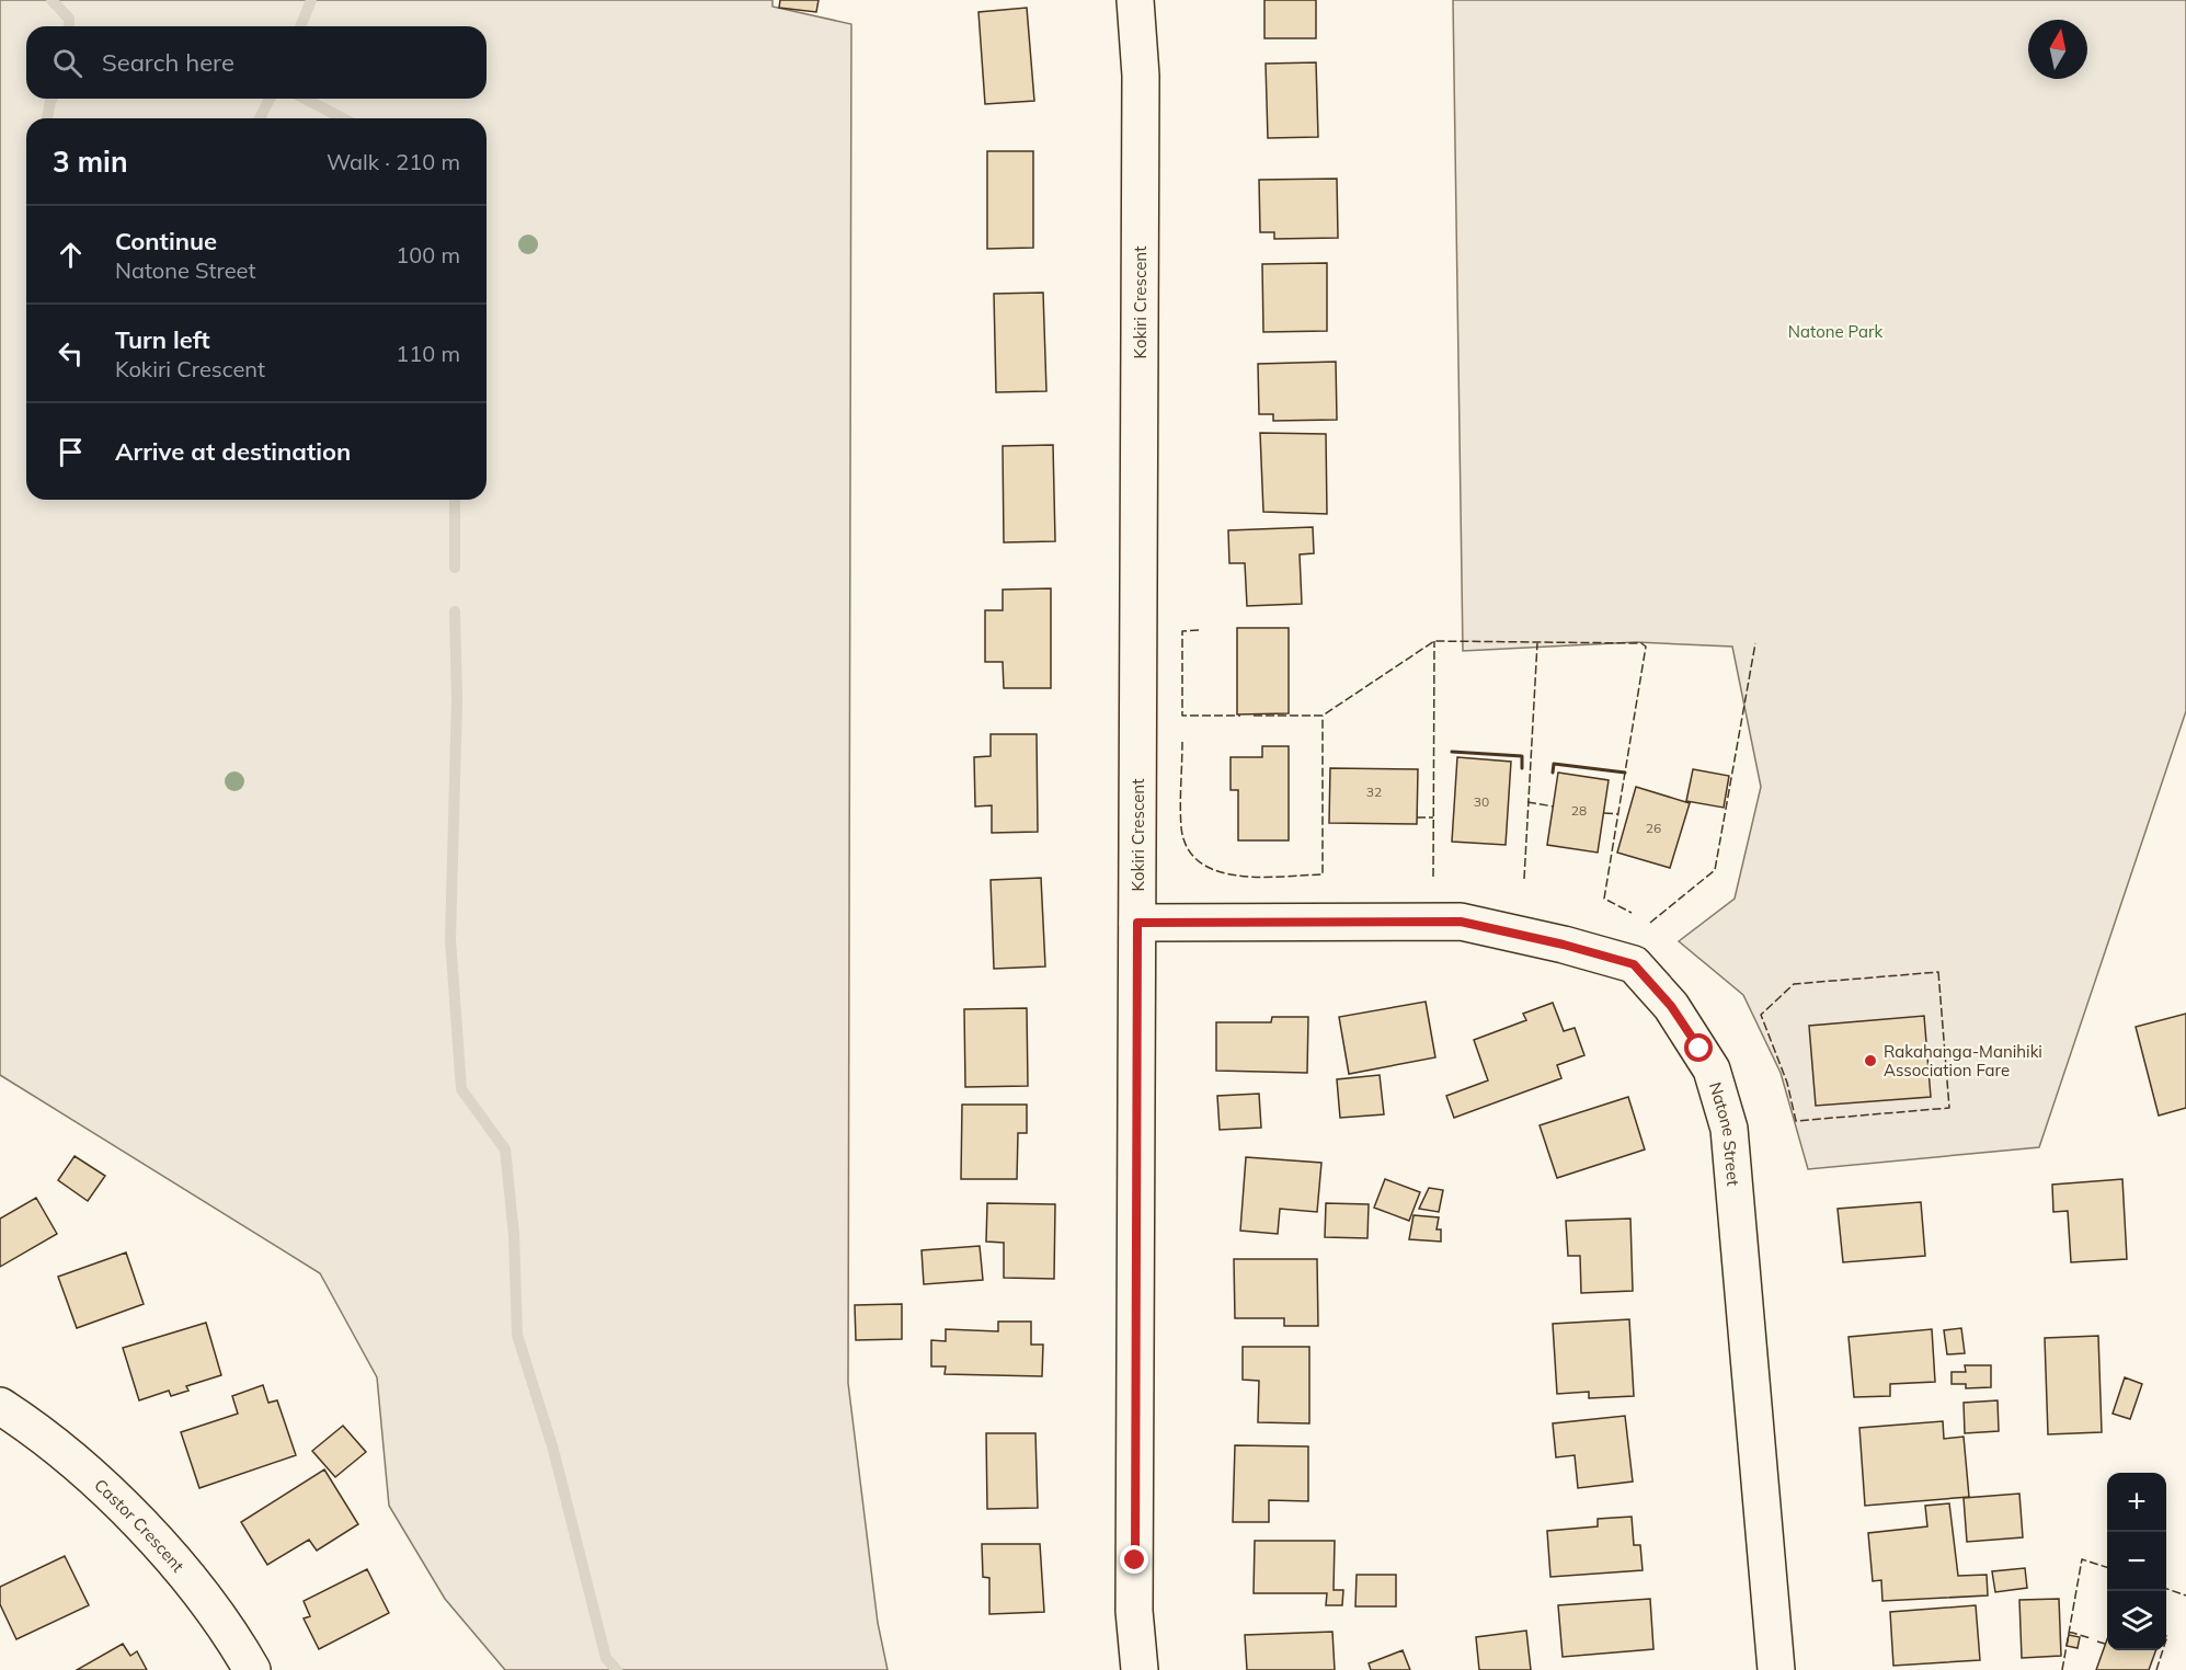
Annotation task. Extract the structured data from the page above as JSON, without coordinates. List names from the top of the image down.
{
  "streets": {
    "street": ["Kokiri Crescent", "Natone Street", "Castor Crescent"]
  },
  "crossings": [
    ["Kokiri Crescent", "Natone Street"]
  ],
  "parks": ["Natone Park"],
  "places": ["Rakahanga-Manihiki Association Fare"],
  "house_numbers": [
    "32",
    "30",
    "28",
    "26"
  ],
  "north": "top",
  "page": {
    "search": "Search here",
    "heading": ["3 min", "Walk · 210 m"],
    "list": [
      ["Continue", "Natone Street", "100 m"],
      ["Turn left", "Kokiri Crescent", "110 m"],
      "Arrive at destination"
    ],
    "map_buttons": ["+", "−"]
  }
}
